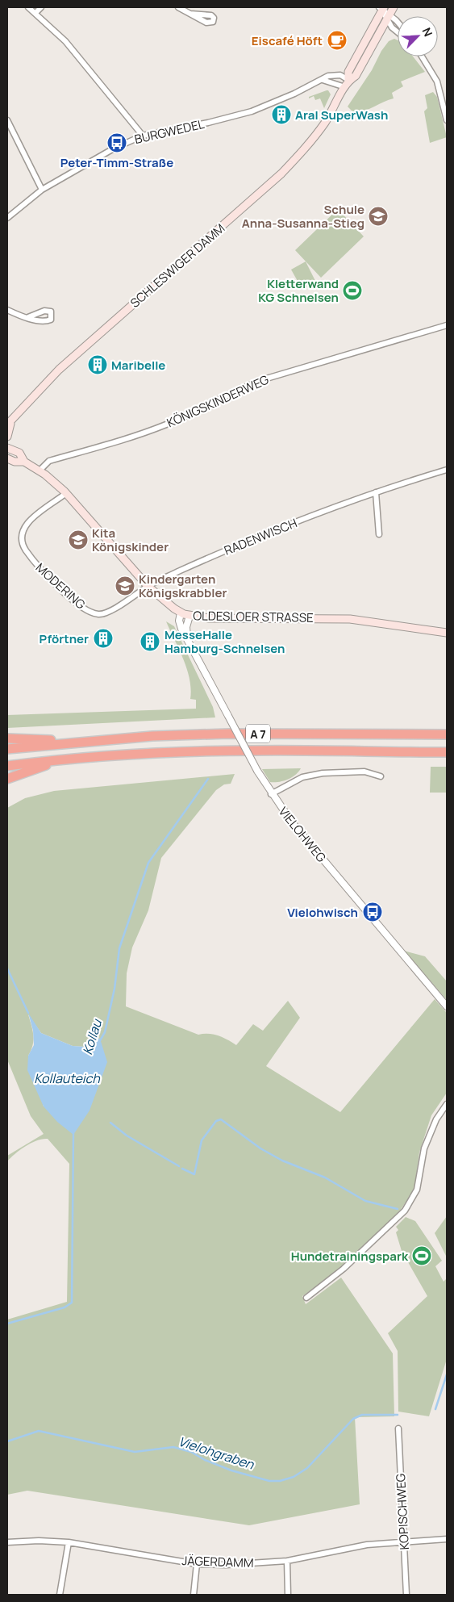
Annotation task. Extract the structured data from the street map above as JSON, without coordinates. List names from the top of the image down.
{
  "streets": {
    "highway": ["A 7"],
    "main road": ["SCHLESWIGER DAMM", "OLDESLOER STRASSE"],
    "street": [
      "BURGWEDEL",
      "KÖNIGSKINDERWEG",
      "RADENWISCH",
      "MODERING",
      "VIELOHWEG",
      "KOPISCHWEG",
      "JÄGERDAMM"
    ]
  },
  "crossings": [
    ["BURGWEDEL", "SCHLESWIGER DAMM"],
    ["KÖNIGSKINDERWEG", "OLDESLOER STRASSE"],
    ["RADENWISCH", "MODERING"],
    ["RADENWISCH", "OLDESLOER STRASSE"],
    ["MODERING", "OLDESLOER STRASSE"],
    ["OLDESLOER STRASSE", "VIELOHWEG"],
    ["KOPISCHWEG", "JÄGERDAMM"]
  ],
  "water": ["Kollau", "Kollauteich", "Vielohgraben"],
  "places": {
    "cafe": ["Eiscafé Höft"],
    "building": [
      "Aral SuperWash",
      "Maribelle",
      "Pförtner",
      "MesseHalle Hamburg-Schnelsen"
    ],
    "bus stop": ["Peter-Timm-Straße", "Vielohwisch"],
    "school or university": ["Schule Anna-Susanna-Stieg", "Kita Königskinder", "Kindergarten Königskrabbler"],
    "sports": ["Kletterwand KG Schnelsen", "Hundetrainingspark"]
  },
  "north": "top right"
}
